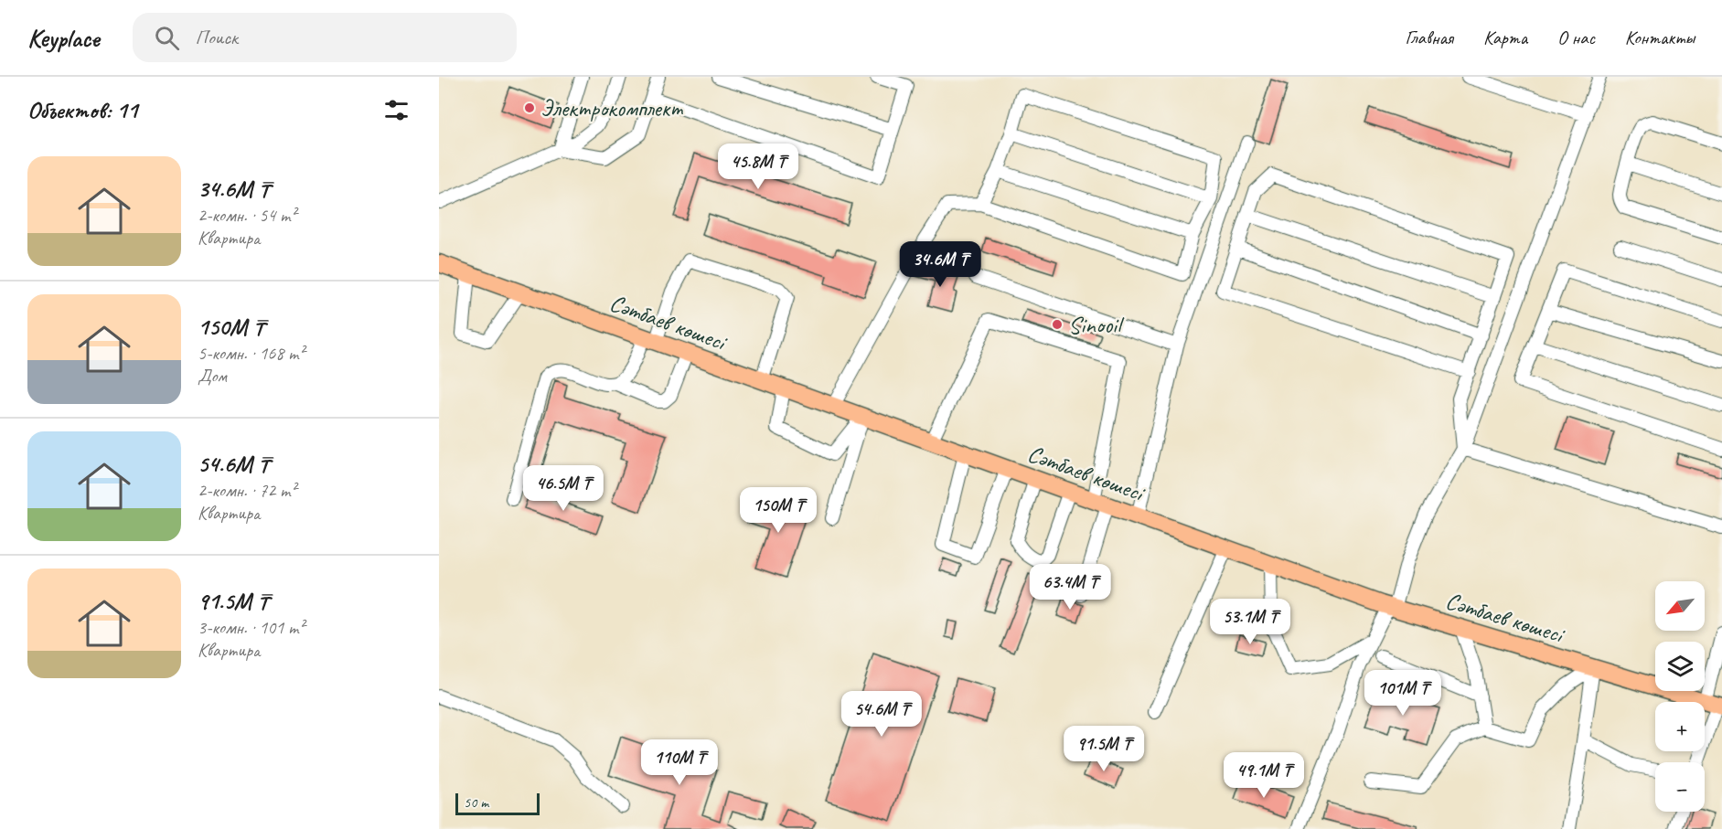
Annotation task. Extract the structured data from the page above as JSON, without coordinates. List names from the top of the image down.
{
  "streets": {
    "main road": ["Сәтбаев көшесі"]
  },
  "places": ["Электрокомплект", "Sinooil"],
  "scale_bar": "50 m",
  "north": "bottom left",
  "page": {
    "header": "Keyplace",
    "search": "Поиск",
    "nav": [
      "Главная",
      "Карта",
      "О нас",
      "Контакты"
    ],
    "heading": "Объектов: 11",
    "list": [
      {
        "name": "34.6M ₸",
        "note": "2-комн. · 54 m² · Квартира"
      },
      {
        "name": "150M ₸",
        "note": "5-комн. · 168 m² · Дом"
      },
      {
        "name": "54.6M ₸",
        "note": "2-комн. · 72 m² · Квартира"
      },
      {
        "name": "91.5M ₸",
        "note": "3-комн. · 101 m² · Квартира"
      }
    ],
    "price": [
      "45.8M ₸",
      "34.6M ₸",
      "46.5M ₸",
      "150M ₸",
      "63.4M ₸",
      "53.1M ₸",
      "101M ₸",
      "54.6M ₸",
      "91.5M ₸",
      "110M ₸",
      "49.1M ₸"
    ],
    "map_buttons": ["+", "−"],
    "scale": "50 m"
  }
}
